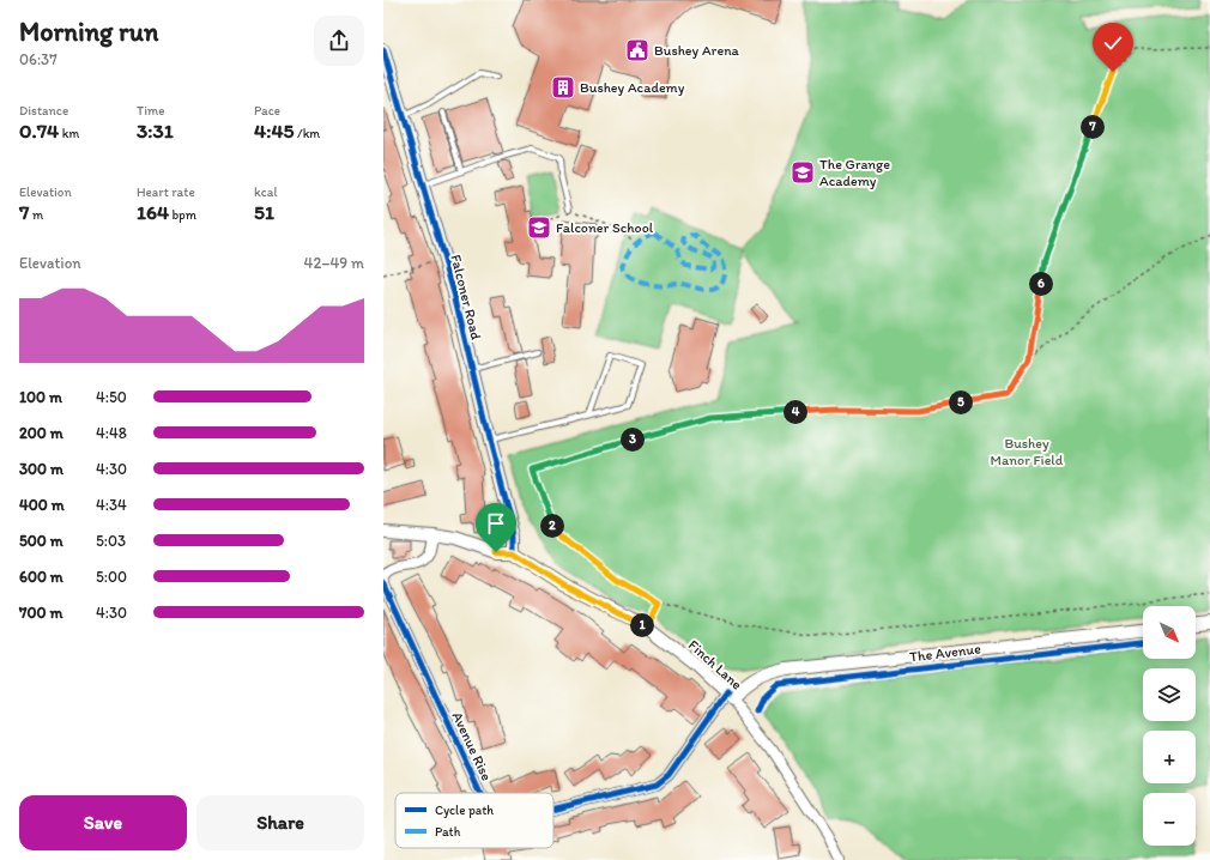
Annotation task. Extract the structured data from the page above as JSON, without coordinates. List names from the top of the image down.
{
  "streets": {
    "street": [
      "Falconer Road",
      "The Avenue",
      "Finch Lane",
      "Avenue Rise"
    ]
  },
  "crossings": [
    ["Falconer Road", "Finch Lane"],
    ["The Avenue", "Finch Lane"],
    ["The Avenue", "Avenue Rise"],
    ["Finch Lane", "Avenue Rise"]
  ],
  "parks": ["Bushey Manor Field"],
  "places": {
    "public building": ["Bushey Arena"],
    "building": ["Bushey Academy"],
    "school or university": ["The Grange Academy", "Falconer School"]
  },
  "legend": ["Cycle path", "Path"],
  "north": "bottom right",
  "page": {
    "heading": ["Morning run", "06:37"],
    "stats": [
      ["Distance", "0.74 km"],
      ["Time", "3:31"],
      ["Pace", "4:45 /km"],
      ["Elevation", "7 m"],
      ["Heart rate", "164 bpm"],
      ["kcal", "51"]
    ],
    "pins": [
      "7",
      "6",
      "5",
      "4",
      "3",
      "2",
      "1"
    ],
    "chart": ["Elevation", "42–49 m"],
    "list": [
      {
        "name": "100 m",
        "note": "4:50"
      },
      {
        "name": "200 m",
        "note": "4:48"
      },
      {
        "name": "300 m",
        "note": "4:30"
      },
      {
        "name": "400 m",
        "note": "4:34"
      },
      {
        "name": "500 m",
        "note": "5:03"
      },
      {
        "name": "600 m",
        "note": "5:00"
      },
      {
        "name": "700 m",
        "note": "4:30"
      }
    ],
    "map_buttons": ["+", "−"],
    "buttons": ["Save", "Share"]
  }
}
